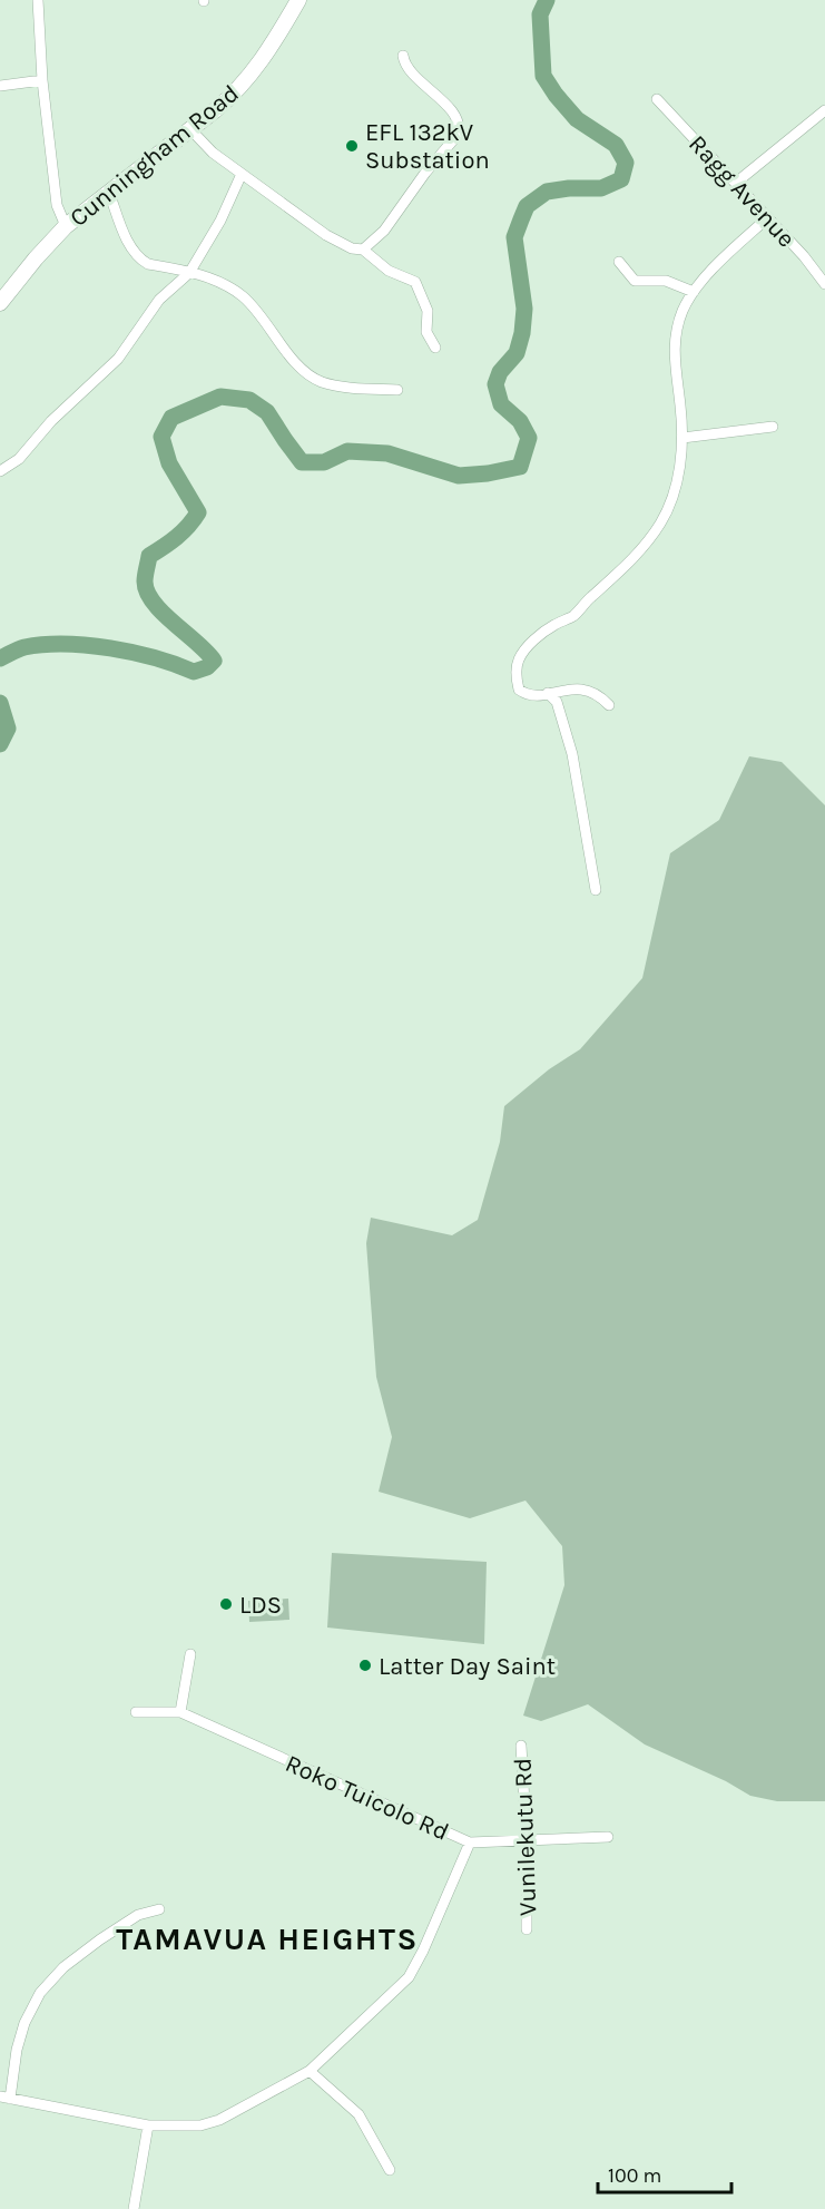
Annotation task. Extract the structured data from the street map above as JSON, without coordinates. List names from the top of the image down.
{
  "streets": {
    "main road": ["Cunningham Road"],
    "street": ["Ragg Avenue", "Roko Tuicolo Rd", "Vunilekutu Rd"]
  },
  "crossings": [
    ["Roko Tuicolo Rd", "Vunilekutu Rd"]
  ],
  "districts": ["TAMAVUA HEIGHTS"],
  "places": ["EFL 132kV Substation", "LDS", "Latter Day Saint"],
  "scale_bar": "100 m"
}
